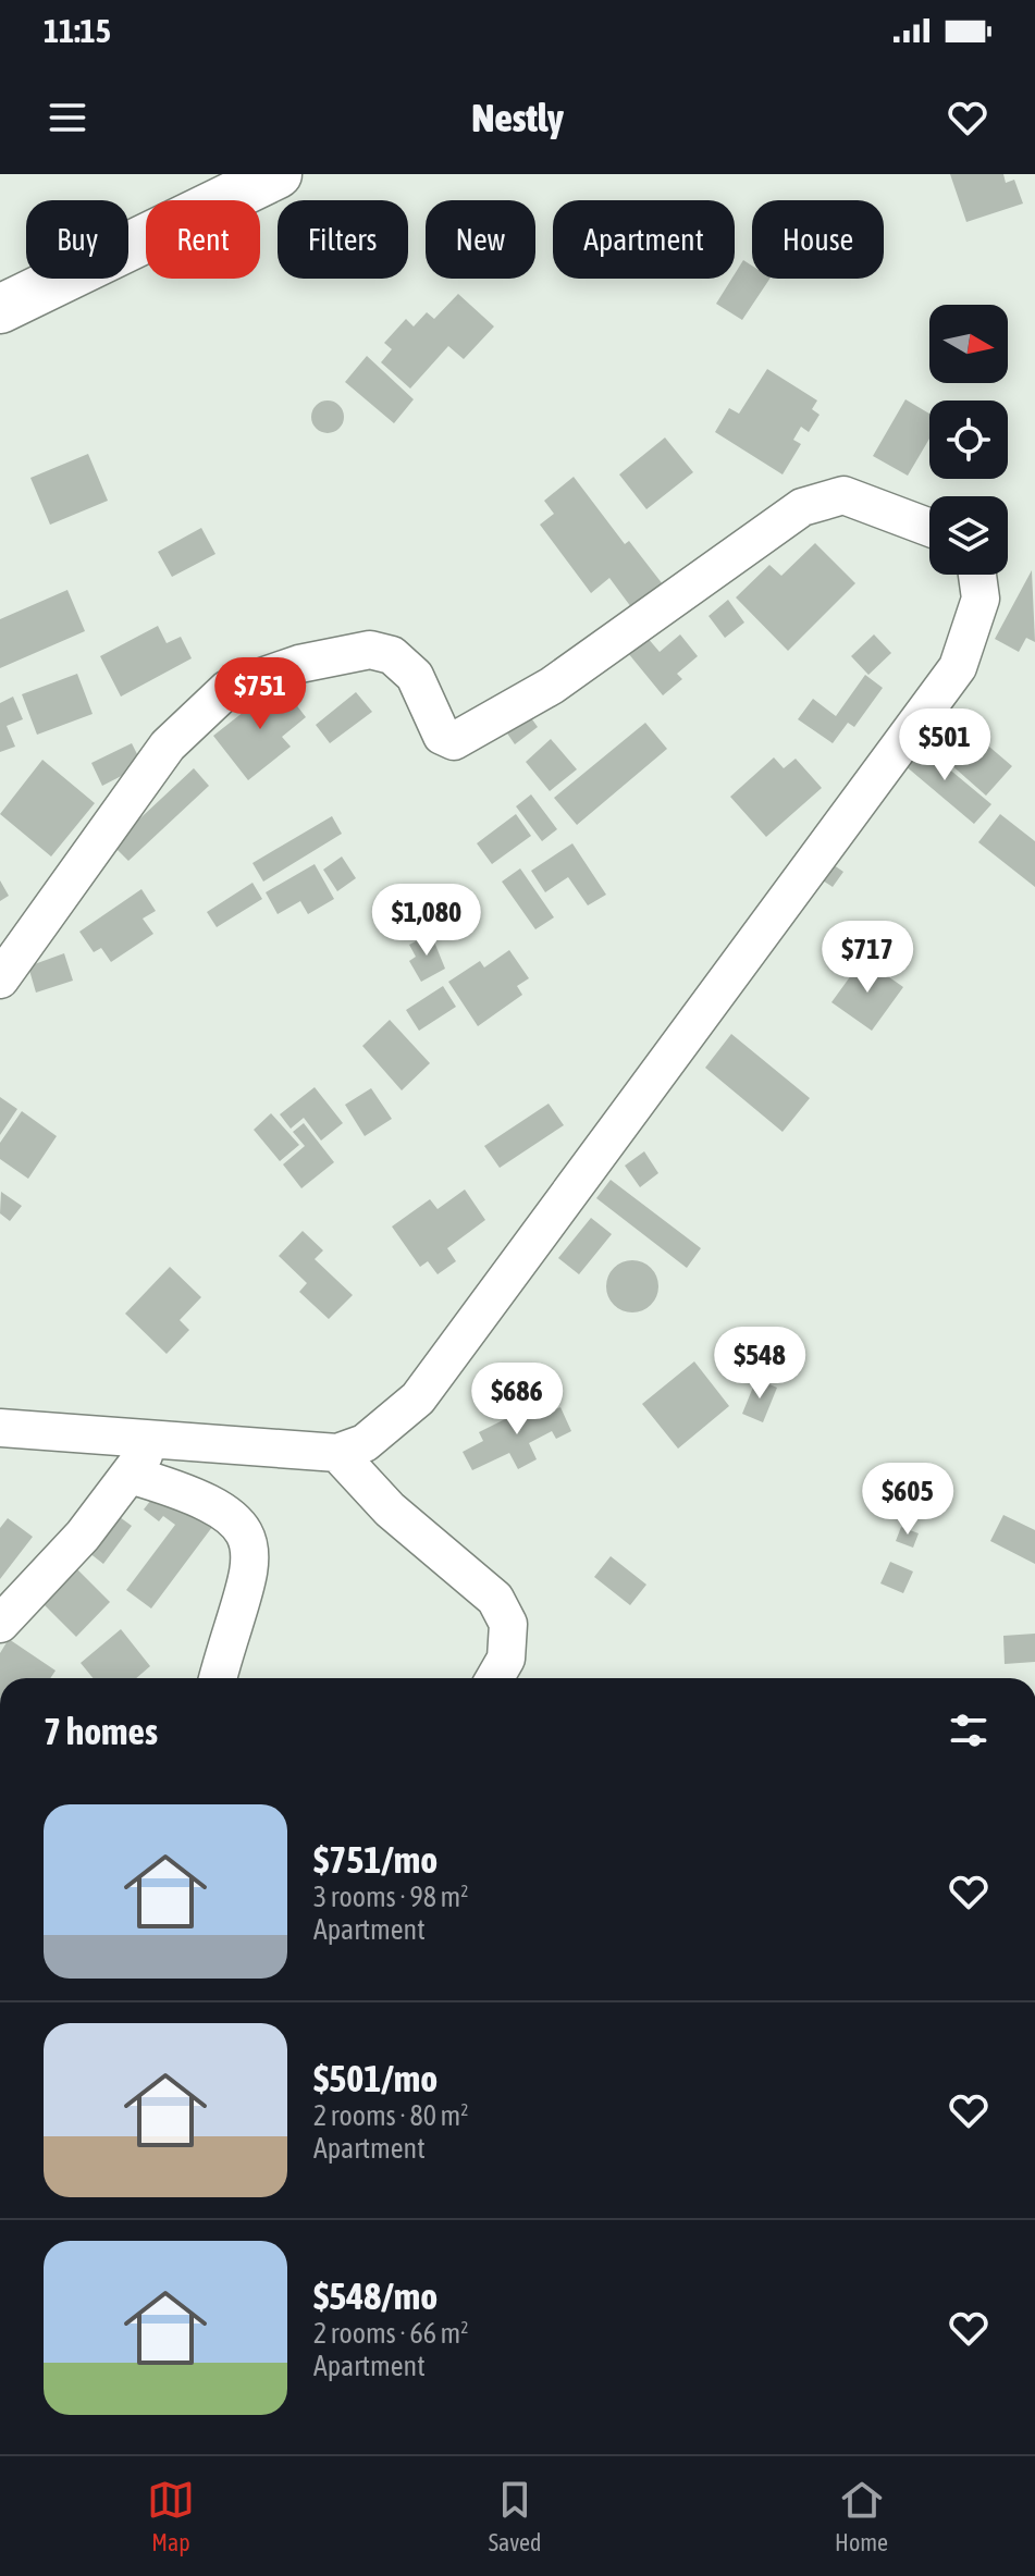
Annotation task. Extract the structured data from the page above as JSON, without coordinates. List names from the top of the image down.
{
  "north": "right",
  "page": {
    "status": "11:15",
    "header": "Nestly",
    "chip": [
      "Buy",
      "Rent",
      "Filters",
      "New",
      "Apartment",
      "House"
    ],
    "price": [
      "$751",
      "$501",
      "$1,080",
      "$717",
      "$548",
      "$686",
      "$605"
    ],
    "heading": "7 homes",
    "list": [
      {
        "name": "$751/mo",
        "note": "3 rooms · 98 m² · Apartment"
      },
      {
        "name": "$501/mo",
        "note": "2 rooms · 80 m² · Apartment"
      },
      {
        "name": "$548/mo",
        "note": "2 rooms · 66 m² · Apartment"
      }
    ],
    "tabs": ["Map", "Saved", "Home"]
  }
}
